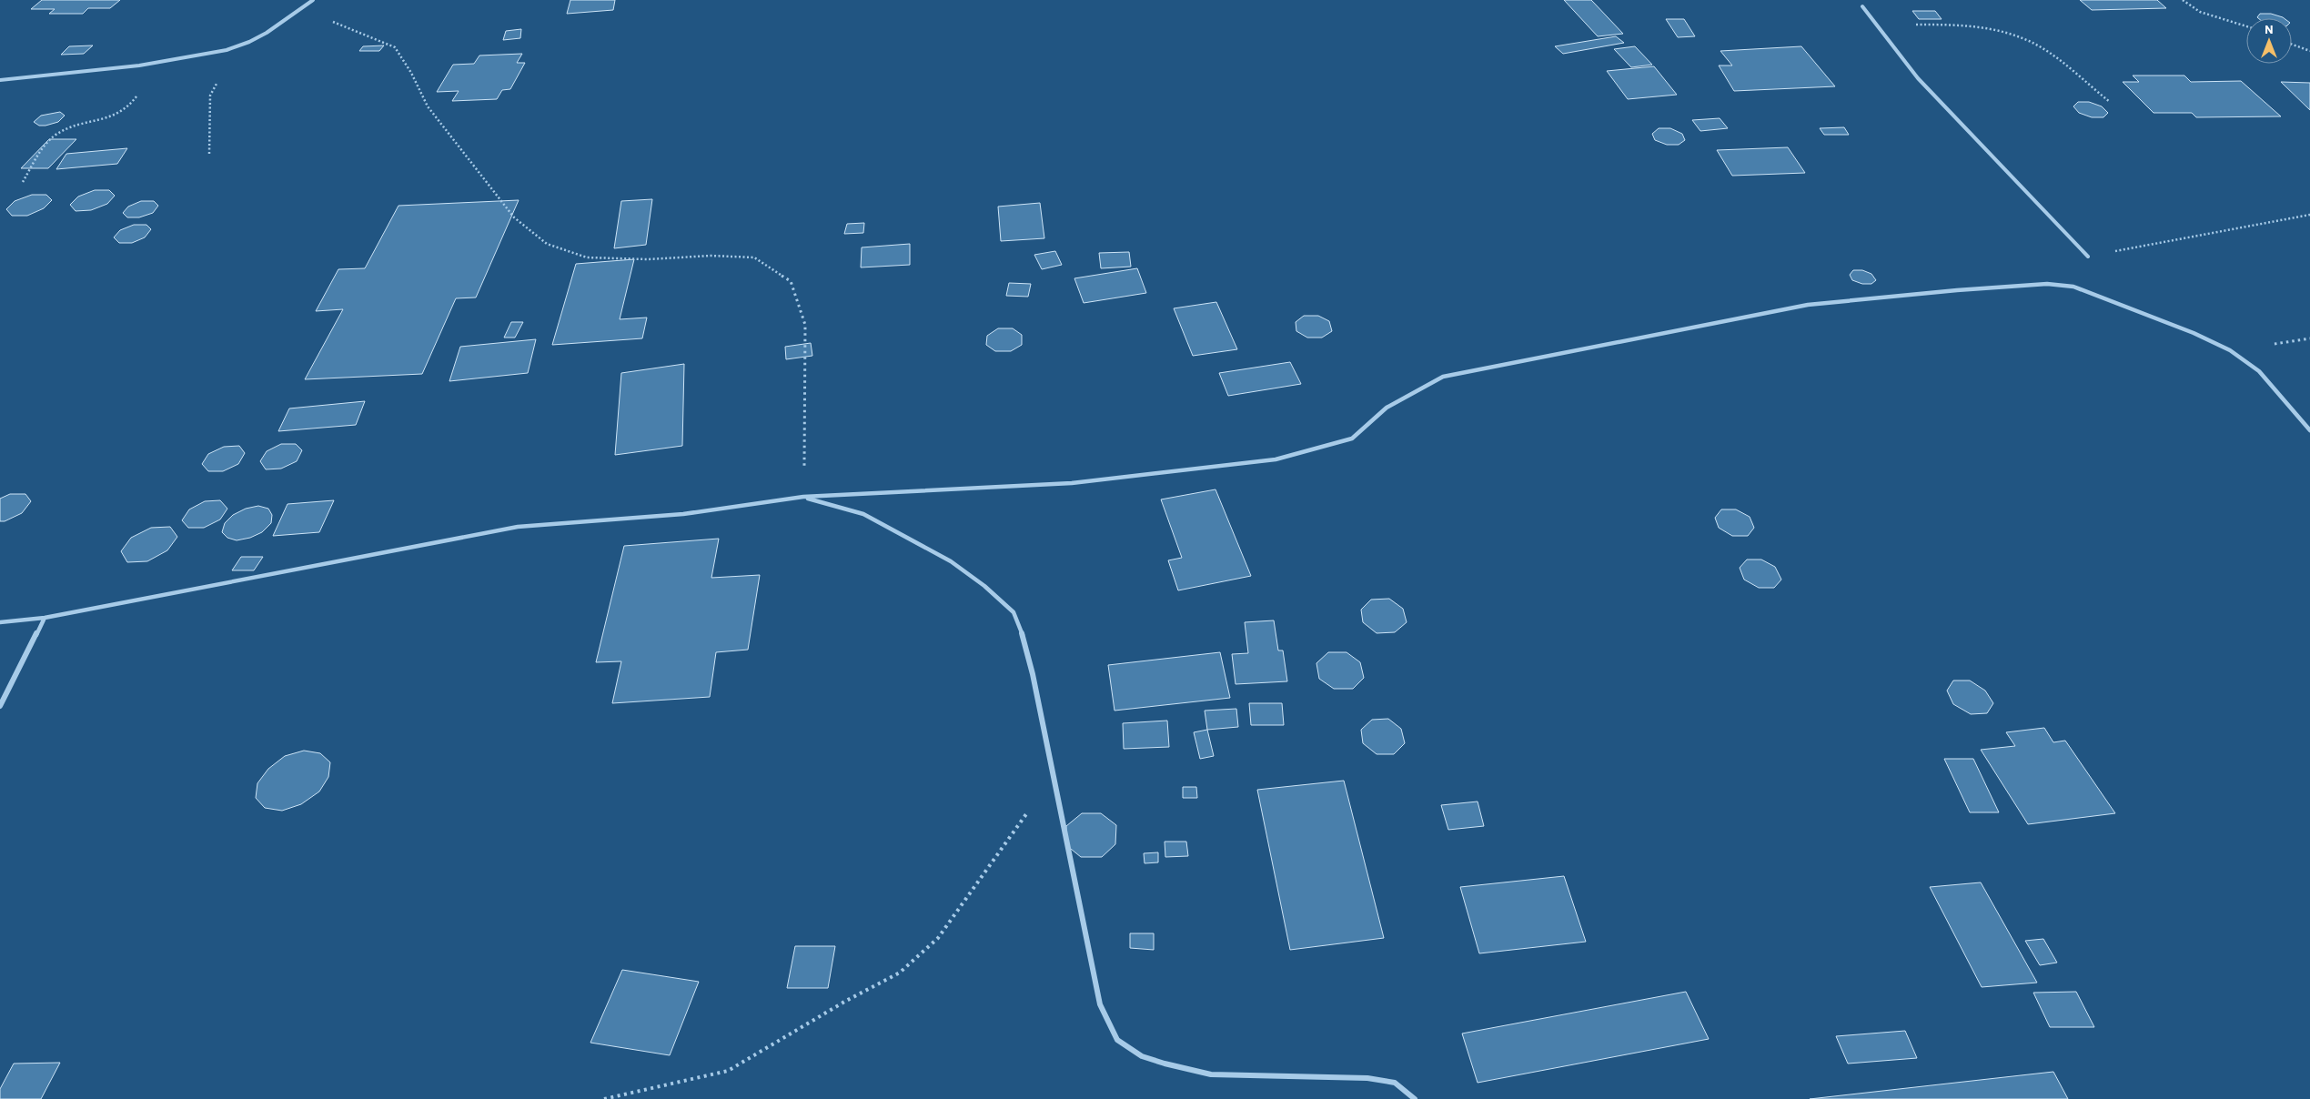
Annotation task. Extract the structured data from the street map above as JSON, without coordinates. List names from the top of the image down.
{
  "north": "top"
}
